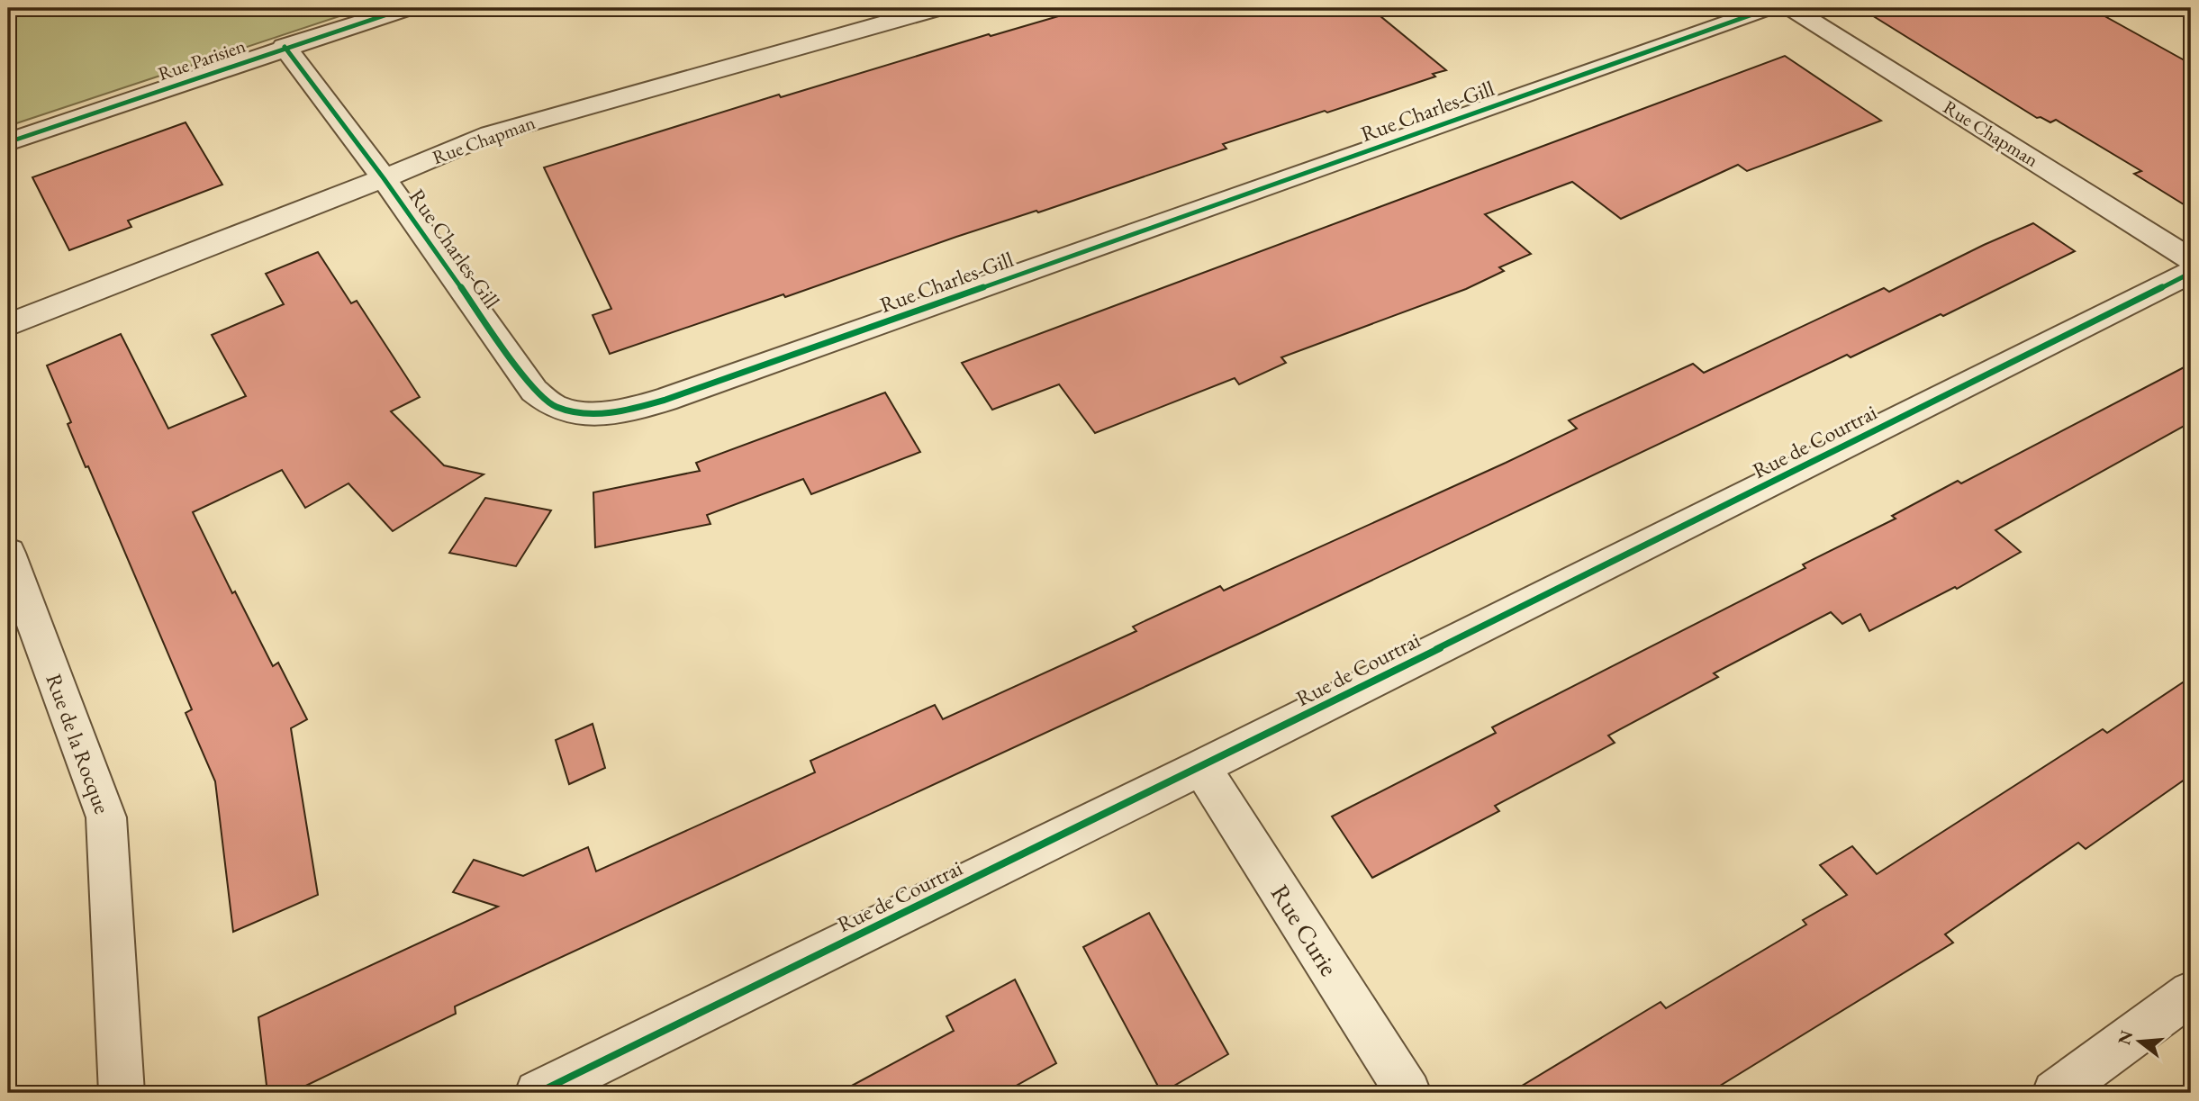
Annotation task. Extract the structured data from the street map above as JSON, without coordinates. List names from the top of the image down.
{
  "streets": {
    "street": [
      "Rue Parisien",
      "Rue Charles-Gill",
      "Rue Chapman",
      "Rue de Courtrai",
      "Rue de la Rocque",
      "Rue Curie"
    ]
  },
  "crossings": [
    ["Rue Parisien", "Rue Charles-Gill"],
    ["Rue Charles-Gill", "Rue Chapman"],
    ["Rue de Courtrai", "Rue Curie"]
  ],
  "north": "left"
}
